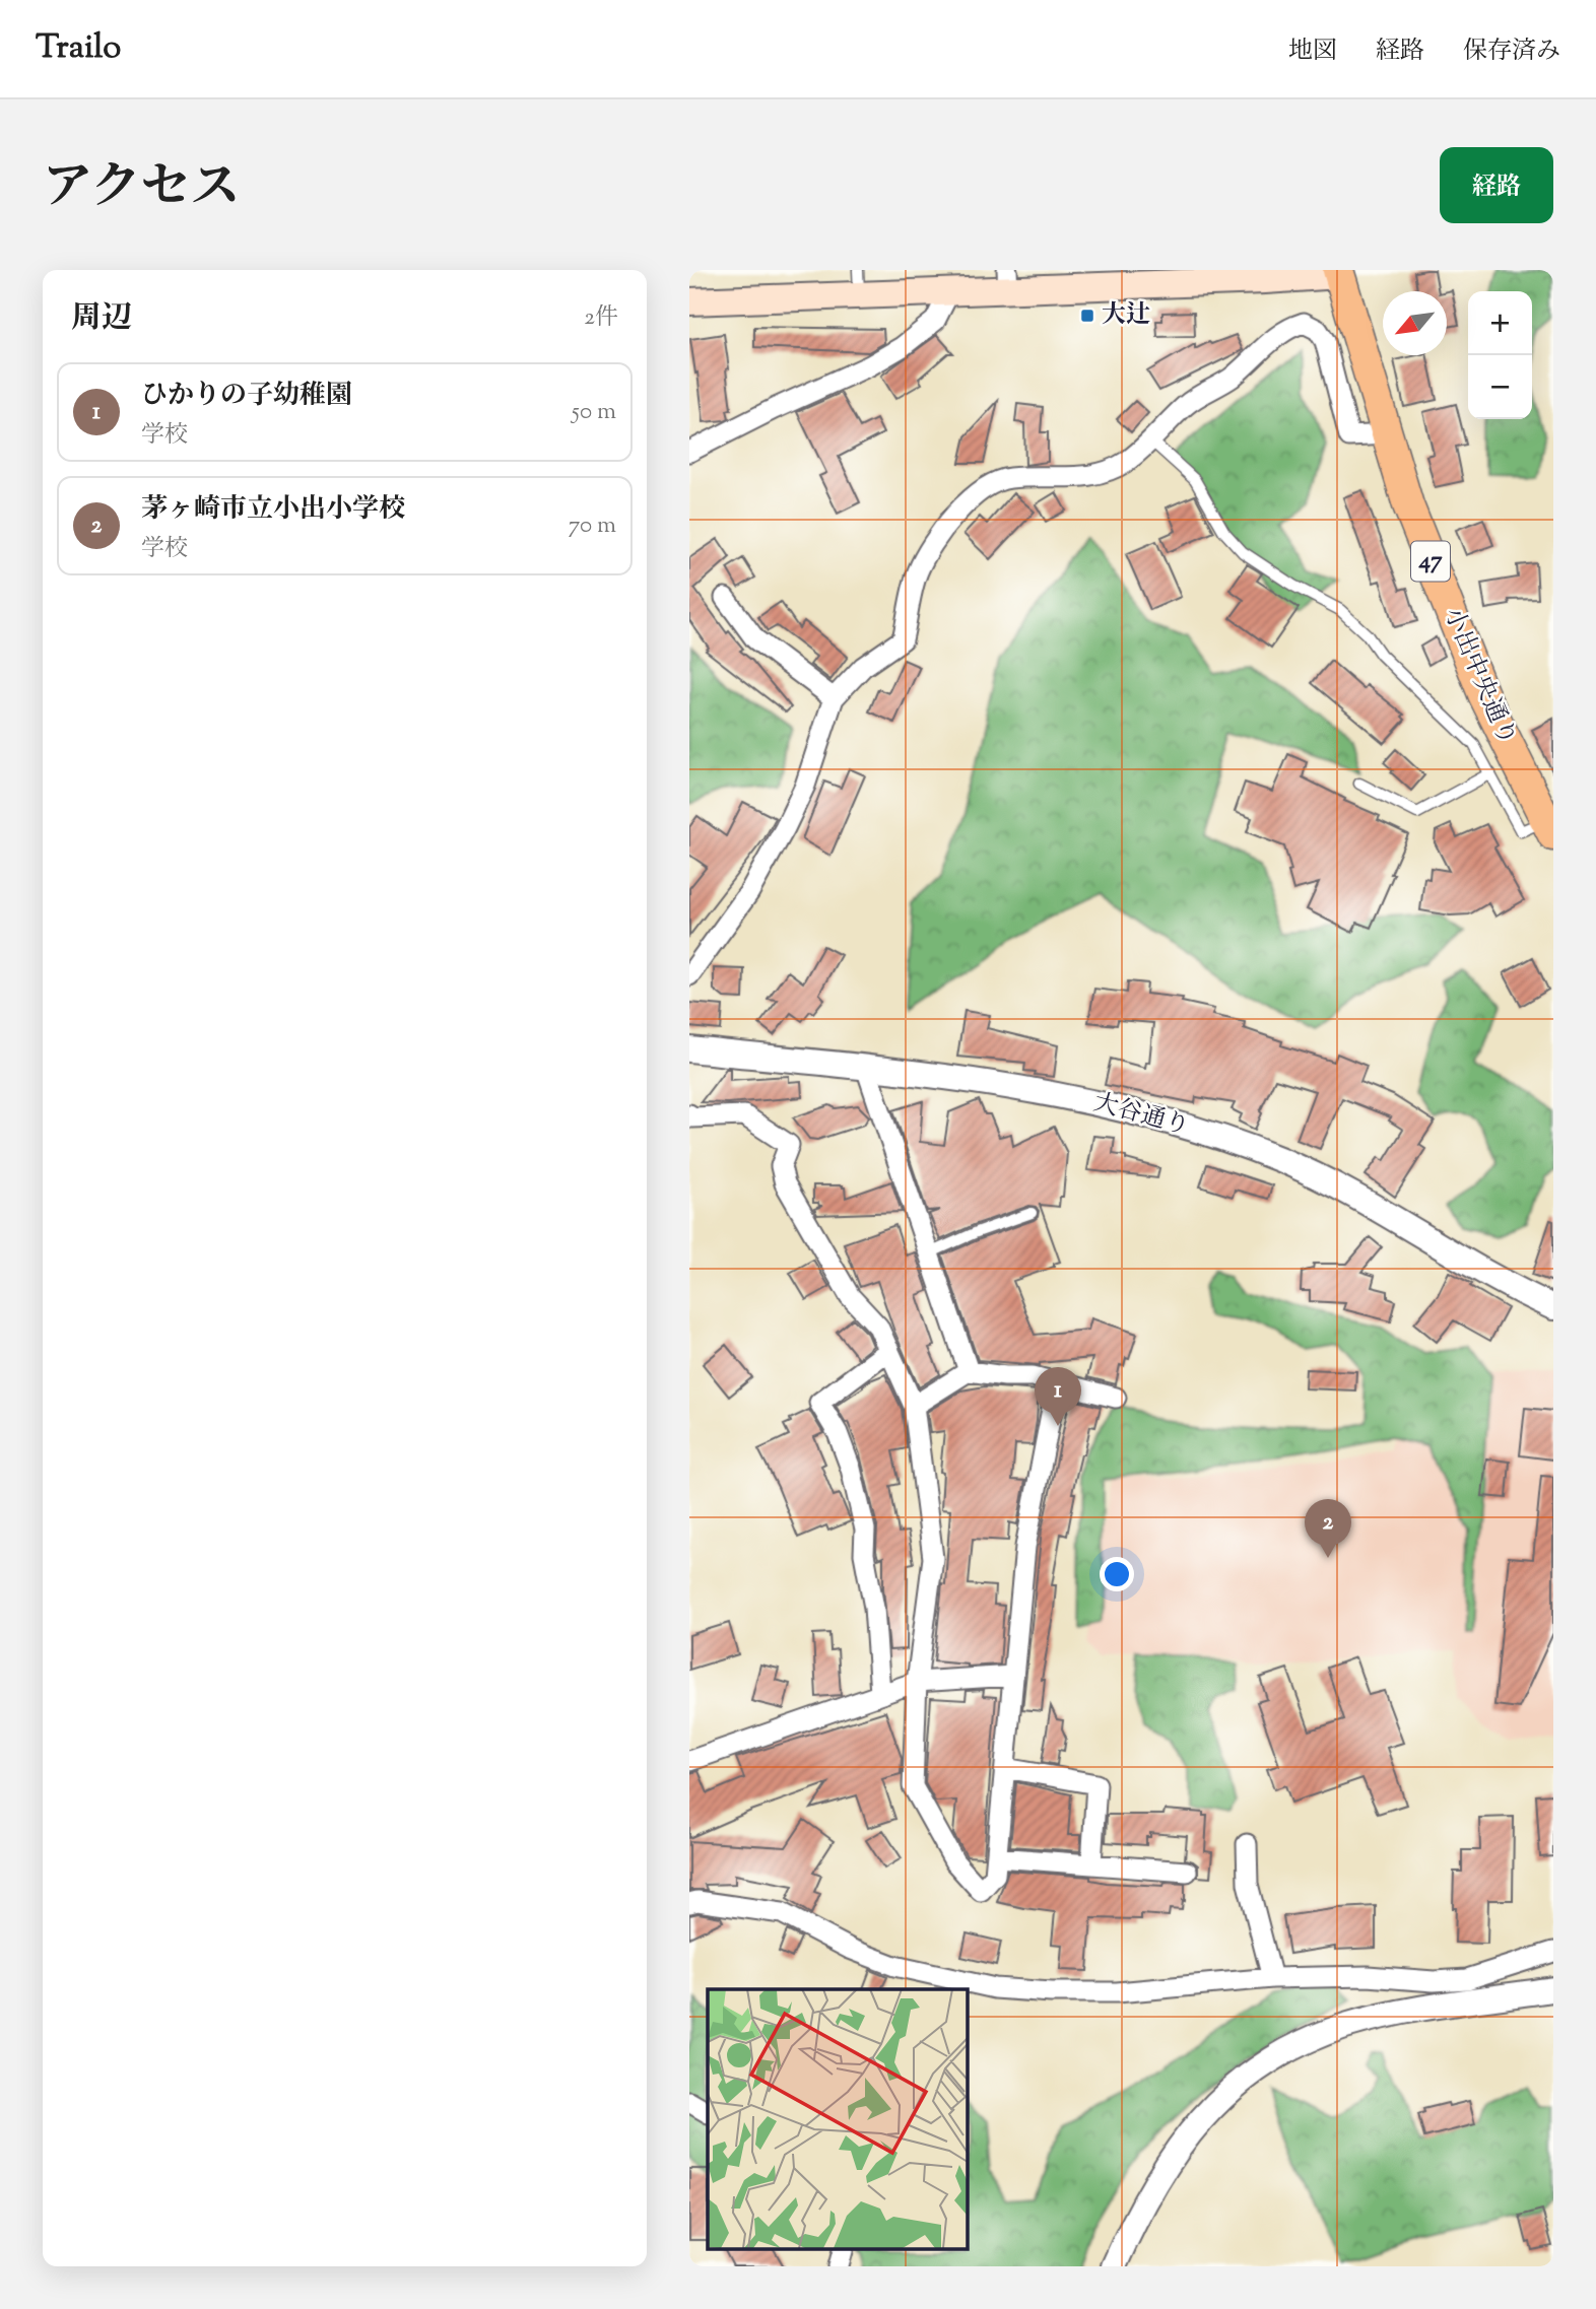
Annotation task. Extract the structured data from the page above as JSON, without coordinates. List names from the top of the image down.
{
  "streets": {
    "main road": ["47", "小出中央通り"],
    "street": ["大谷通り"]
  },
  "places": {
    "transit": ["大辻"]
  },
  "north": "bottom left",
  "page": {
    "header": "Trailo",
    "nav": ["地図", "経路", "保存済み"],
    "title": "アクセス",
    "buttons": "経路",
    "heading": ["周辺", "2件"],
    "map_buttons": ["+", "−"],
    "list": [
      {
        "mark": "1",
        "name": "ひかりの子幼稚園",
        "note": "学校",
        "value": "50 m"
      },
      {
        "mark": "2",
        "name": "茅ヶ崎市立小出小学校",
        "note": "学校",
        "value": "70 m"
      }
    ],
    "pins": ["1", "2"]
  }
}
